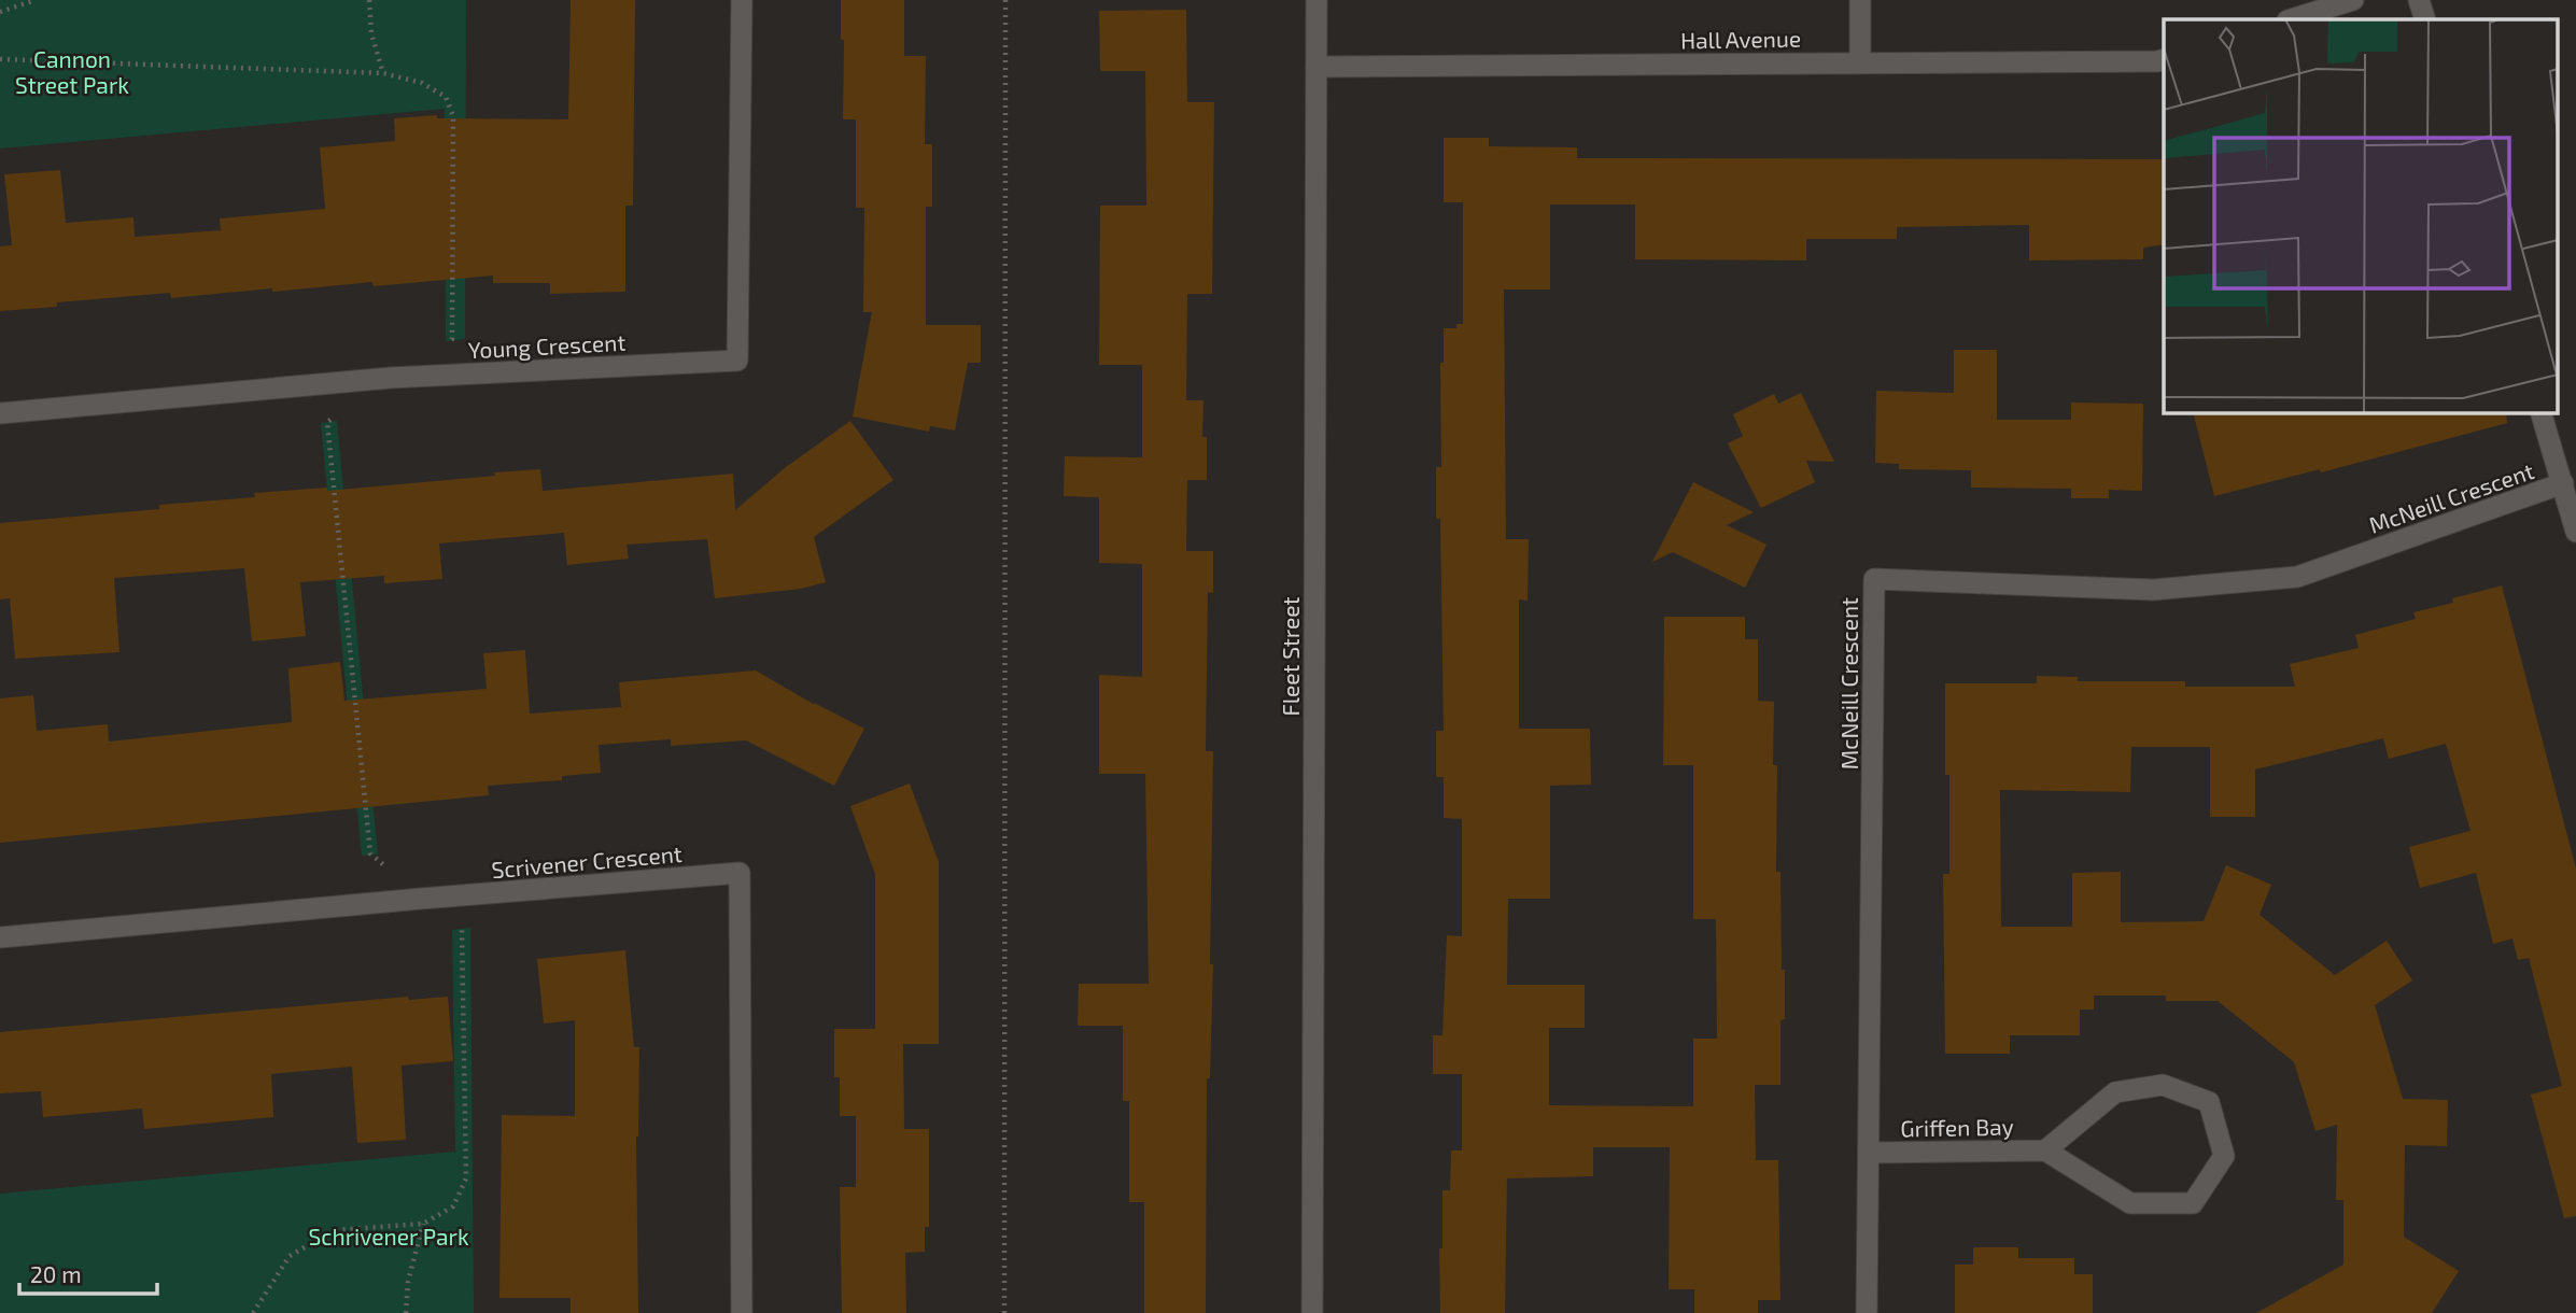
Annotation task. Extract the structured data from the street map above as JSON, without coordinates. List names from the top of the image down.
{
  "streets": {
    "street": [
      "Hall Avenue",
      "Young Crescent",
      "McNeill Crescent",
      "Fleet Street",
      "Scrivener Crescent",
      "Griffen Bay"
    ]
  },
  "crossings": [
    ["Hall Avenue", "Fleet Street"],
    ["McNeill Crescent", "Griffen Bay"]
  ],
  "parks": ["Cannon Street Park", "Schrivener Park"],
  "scale_bar": "20 m"
}
